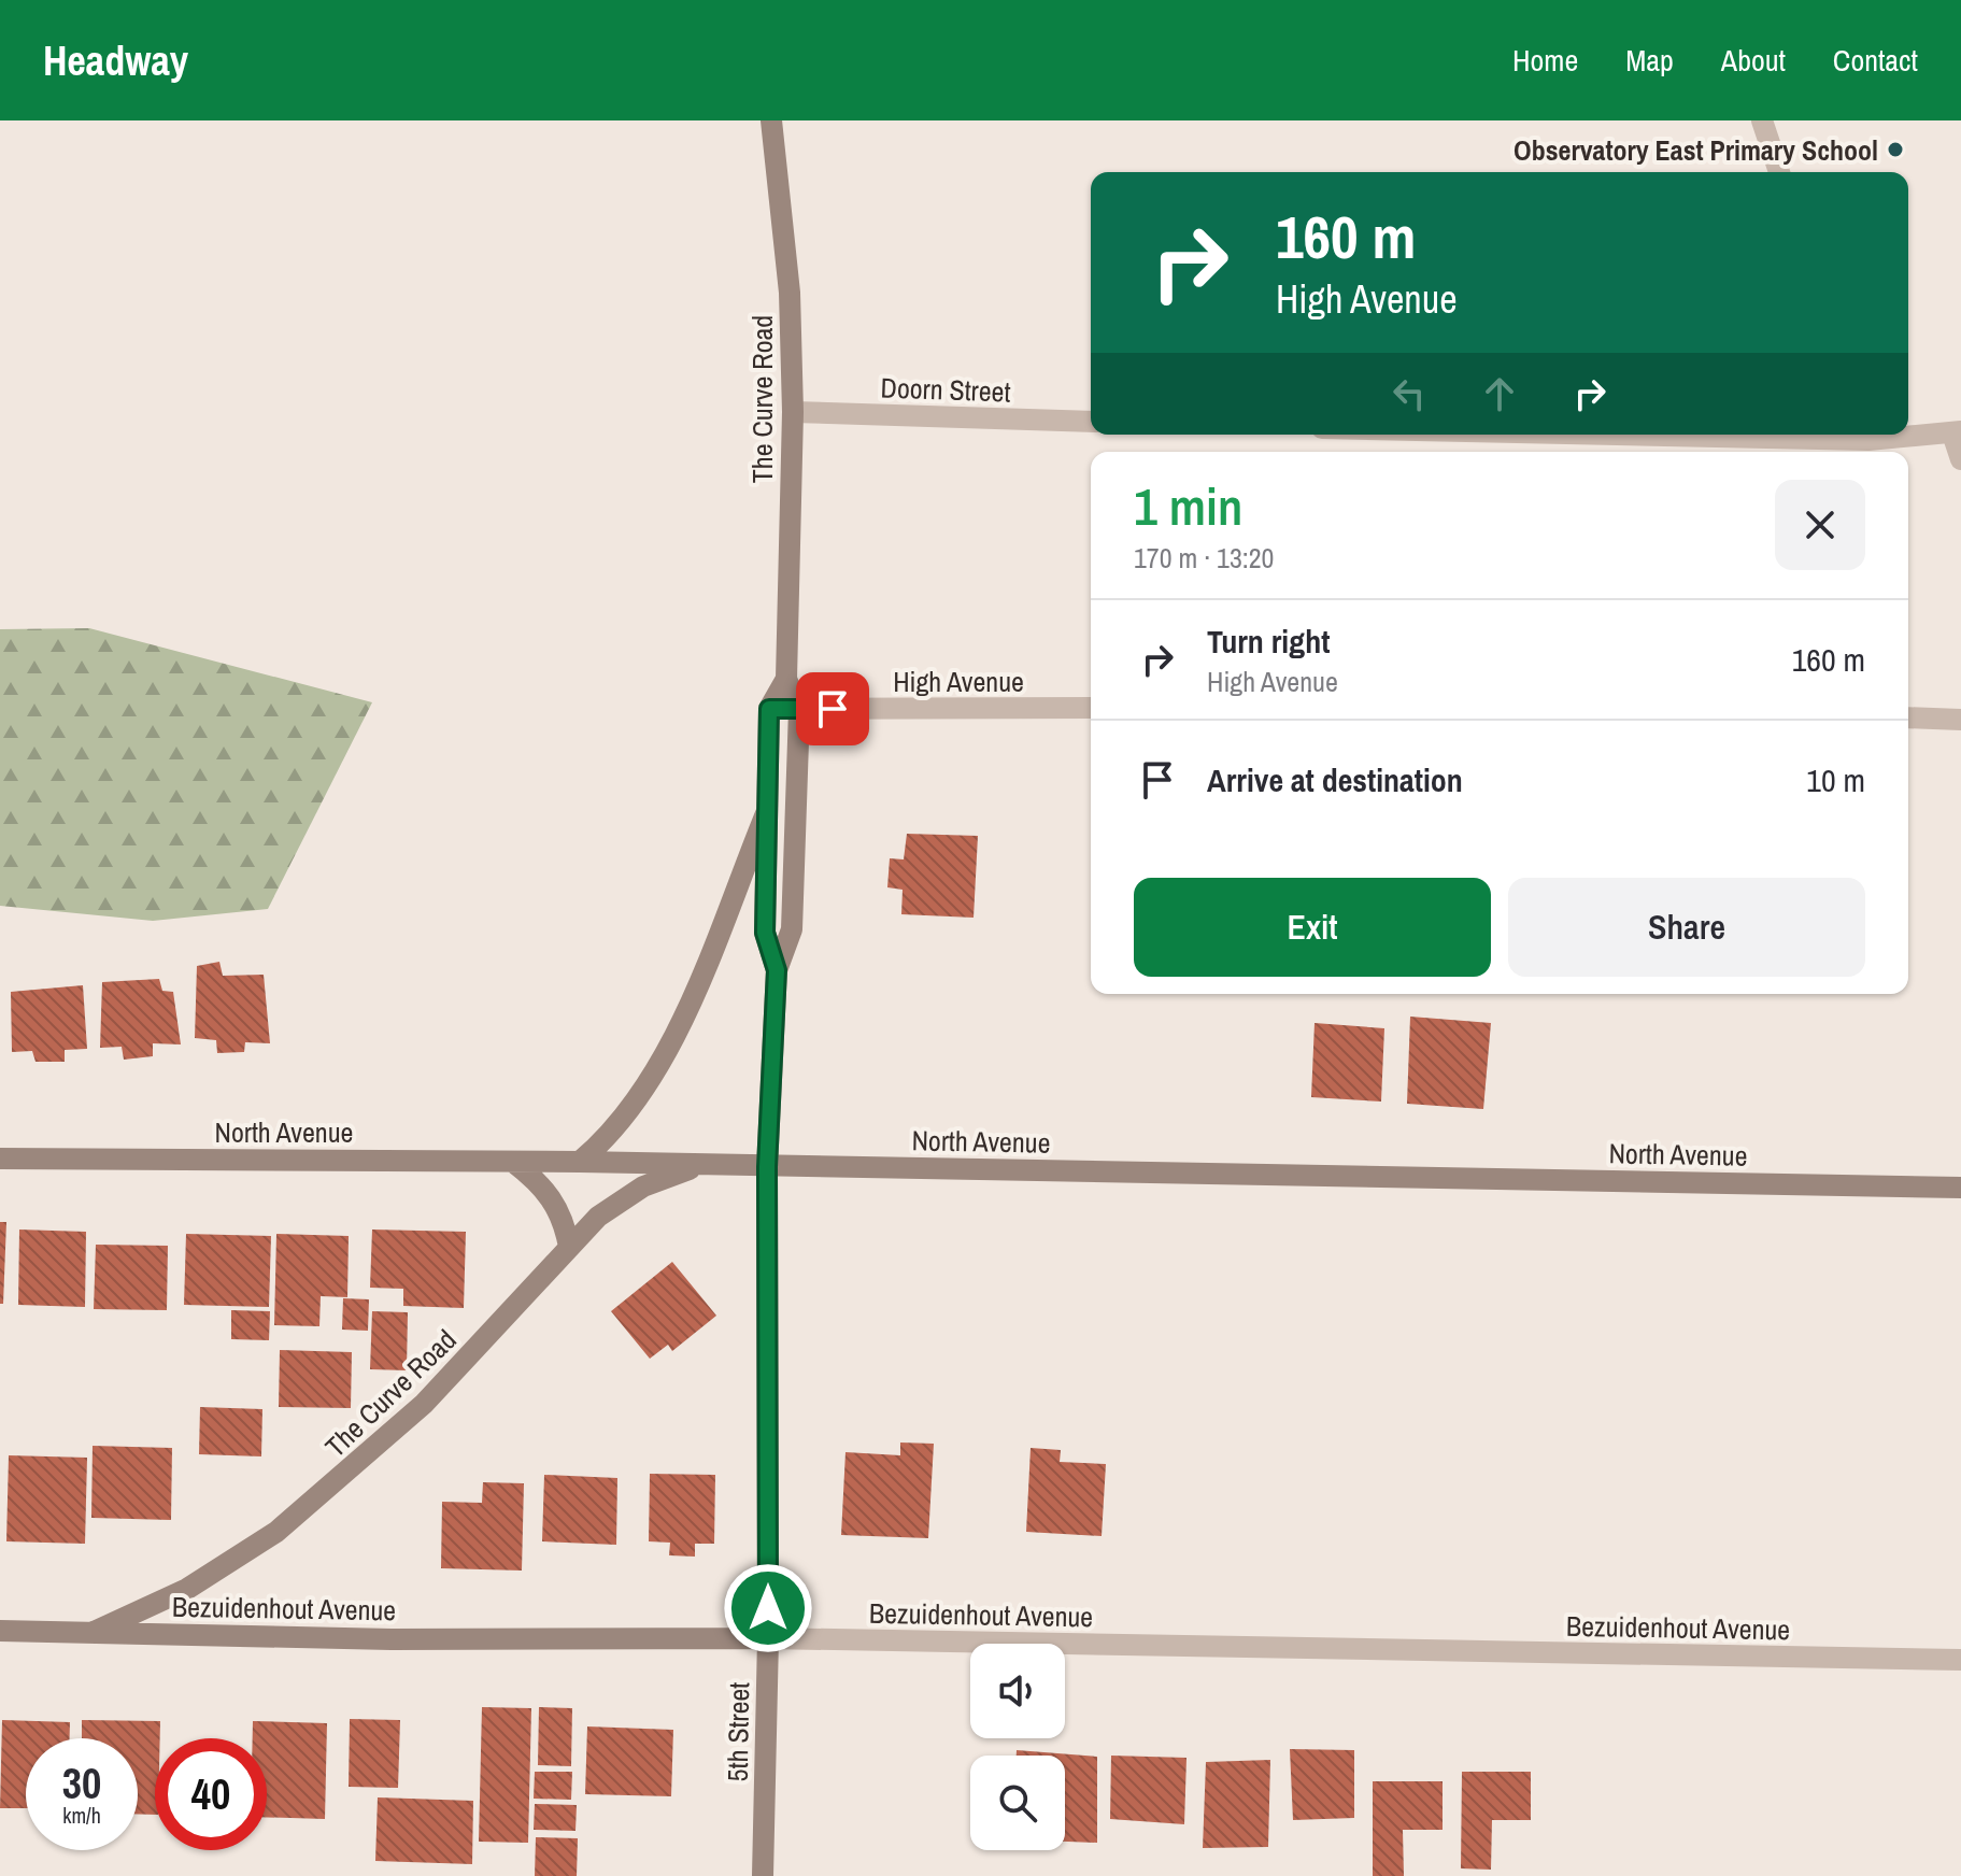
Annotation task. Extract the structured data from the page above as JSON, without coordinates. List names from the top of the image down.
{
  "streets": {
    "street": [
      "Doorn Street",
      "The Curve Road",
      "High Avenue",
      "North Avenue",
      "Bezuidenhout Avenue",
      "5th Street"
    ]
  },
  "crossings": [
    ["Doorn Street", "The Curve Road"],
    ["The Curve Road", "North Avenue"],
    ["The Curve Road", "Bezuidenhout Avenue"],
    ["The Curve Road", "5th Street"],
    ["High Avenue", "5th Street"],
    ["North Avenue", "5th Street"],
    ["Bezuidenhout Avenue", "5th Street"]
  ],
  "places": ["Observatory East Primary School"],
  "page": {
    "header": "Headway",
    "nav": [
      "Home",
      "Map",
      "About",
      "Contact"
    ],
    "turn": ["160 m", "High Avenue"],
    "heading": ["1 min", "170 m · 13:20"],
    "list": [
      {
        "name": "Turn right",
        "note": "High Avenue",
        "value": "160 m"
      },
      {
        "name": "Arrive at destination",
        "value": "10 m"
      }
    ],
    "buttons": ["Exit", "Share"],
    "speed": "30 km/h",
    "limit": "40"
  }
}
